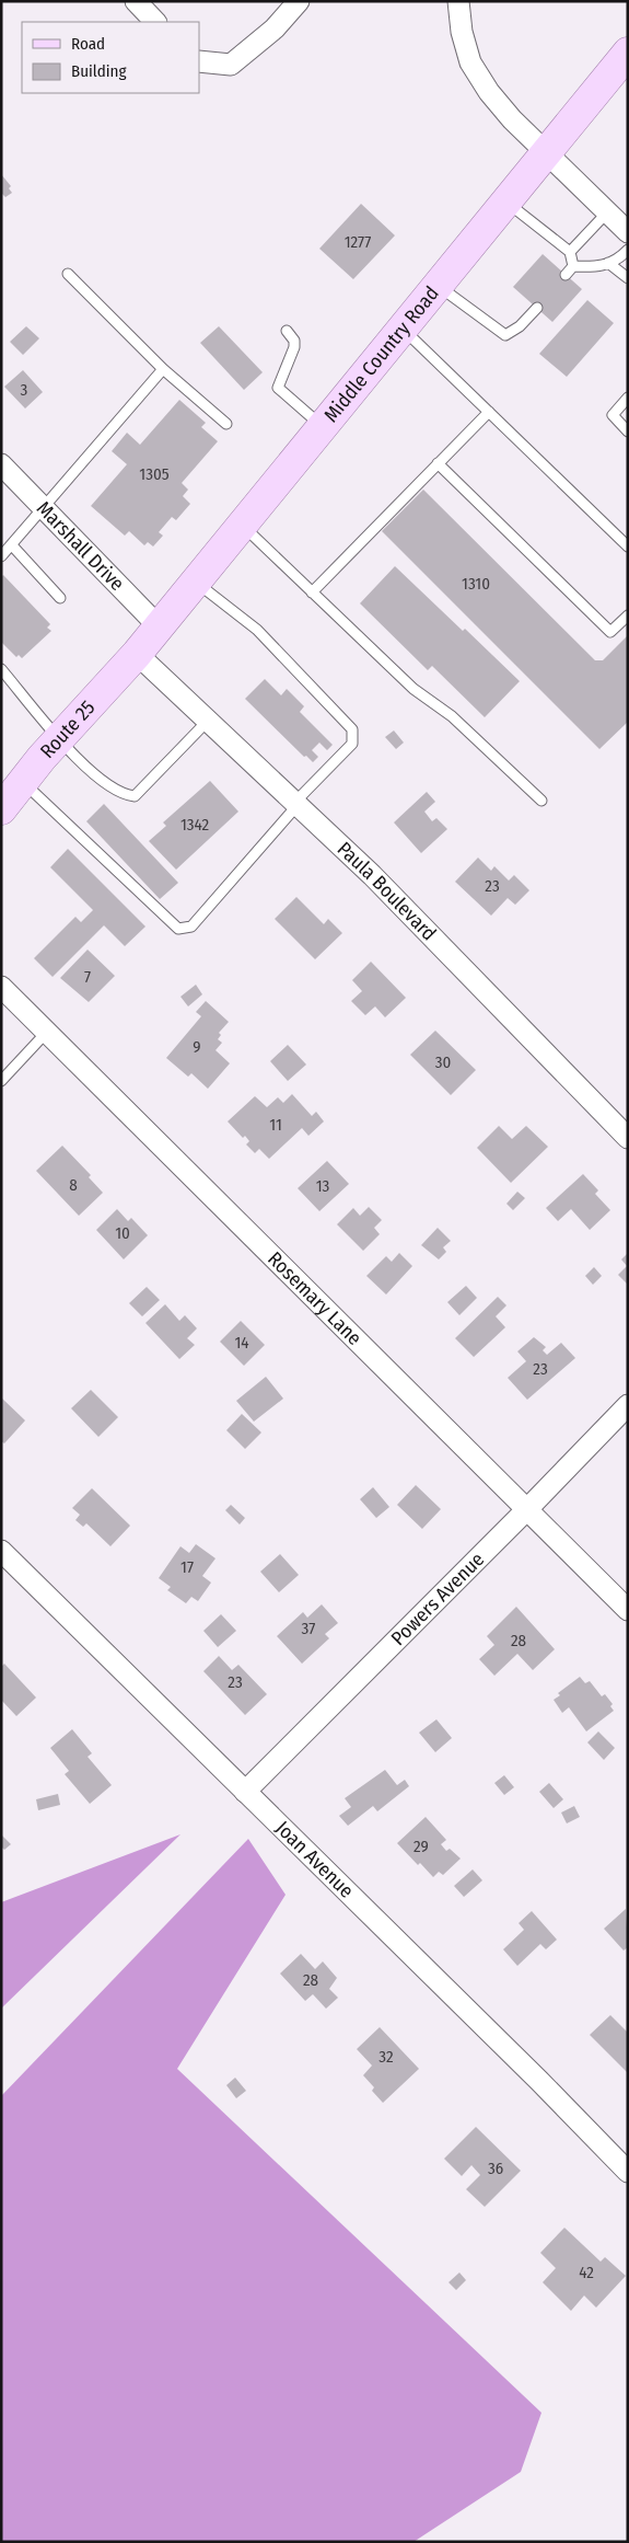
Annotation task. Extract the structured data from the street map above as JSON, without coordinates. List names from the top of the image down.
{
  "streets": {
    "main road": ["Middle Country Road", "Route 25"],
    "street": [
      "Marshall Drive",
      "Paula Boulevard",
      "Rosemary Lane",
      "Powers Avenue",
      "Joan Avenue"
    ]
  },
  "crossings": [
    ["Middle Country Road", "Marshall Drive"],
    ["Middle Country Road", "Route 25"],
    ["Middle Country Road", "Paula Boulevard"],
    ["Route 25", "Paula Boulevard"],
    ["Rosemary Lane", "Powers Avenue"],
    ["Powers Avenue", "Joan Avenue"]
  ],
  "house_numbers": [
    "1277",
    "3",
    "1305",
    "1310",
    "1342",
    "23",
    "7",
    "9",
    "30",
    "11",
    "8",
    "13",
    "10",
    "14",
    "23",
    "17",
    "37",
    "28",
    "23",
    "29",
    "28",
    "32",
    "36",
    "42"
  ],
  "legend": ["Road", "Building"]
}
